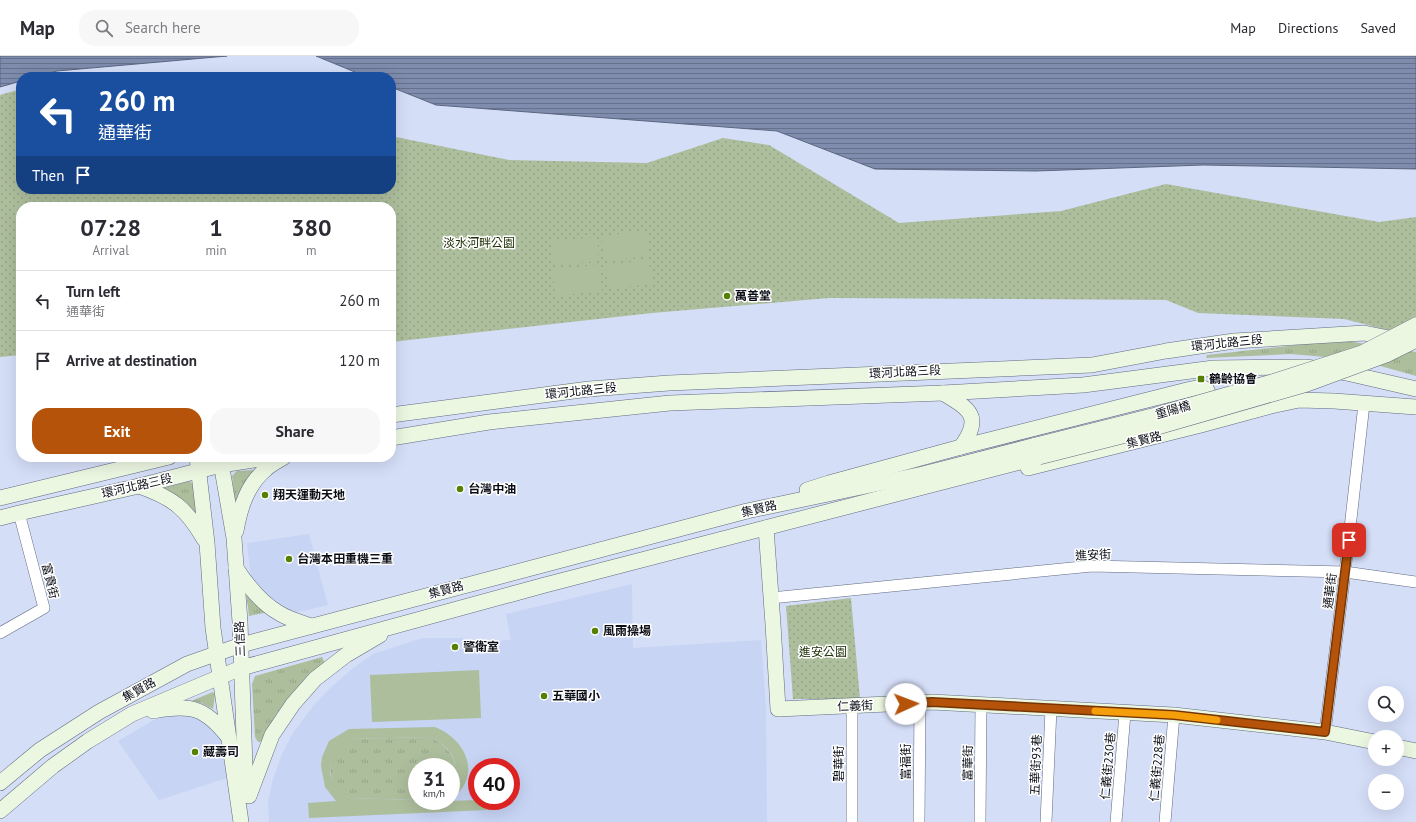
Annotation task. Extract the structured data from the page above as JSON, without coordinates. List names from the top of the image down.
{
  "streets": {
    "main road": [
      "環河北路三段",
      "重陽橋",
      "集賢路",
      "三信路",
      "仁義街"
    ],
    "street": [
      "進安街",
      "富貴街",
      "通華街",
      "富福街",
      "富華街",
      "碧華街",
      "五華街93巷",
      "仁義街230巷",
      "仁義街228巷"
    ]
  },
  "crossings": [
    ["環河北路三段", "富貴街"],
    ["環河北路三段", "三信路"],
    ["重陽橋", "集賢路"],
    ["集賢路", "通華街"],
    ["集賢路", "三信路"],
    ["集賢路", "仁義街"],
    ["進安街", "通華街"],
    ["進安街", "仁義街"],
    ["通華街", "仁義街"],
    ["仁義街", "富福街"],
    ["仁義街", "富華街"],
    ["仁義街", "碧華街"],
    ["仁義街", "五華街93巷"],
    ["仁義街", "仁義街230巷"],
    ["仁義街", "仁義街228巷"]
  ],
  "parks": ["淡水河畔公園", "進安公園"],
  "places": {
    "other": [
      "萬善堂",
      "台灣中油",
      "翔天運動天地",
      "台灣本田重機三重",
      "風雨操場",
      "警衛室",
      "五華國小",
      "藏壽司"
    ],
    "transit": ["鶴齡協會"]
  },
  "page": {
    "header": "Map",
    "search": "Search here",
    "nav": ["Map", "Directions", "Saved"],
    "turn": ["260 m", "通華街"],
    "then": "Then",
    "eta": [
      "07:28",
      "Arrival",
      "1",
      "min",
      "380",
      "m"
    ],
    "list": [
      {
        "name": "Turn left",
        "note": "通華街",
        "value": "260 m"
      },
      {
        "name": "Arrive at destination",
        "value": "120 m"
      }
    ],
    "buttons": ["Exit", "Share"],
    "map_buttons": ["+", "−"],
    "speed": "31 km/h",
    "limit": "40"
  }
}
